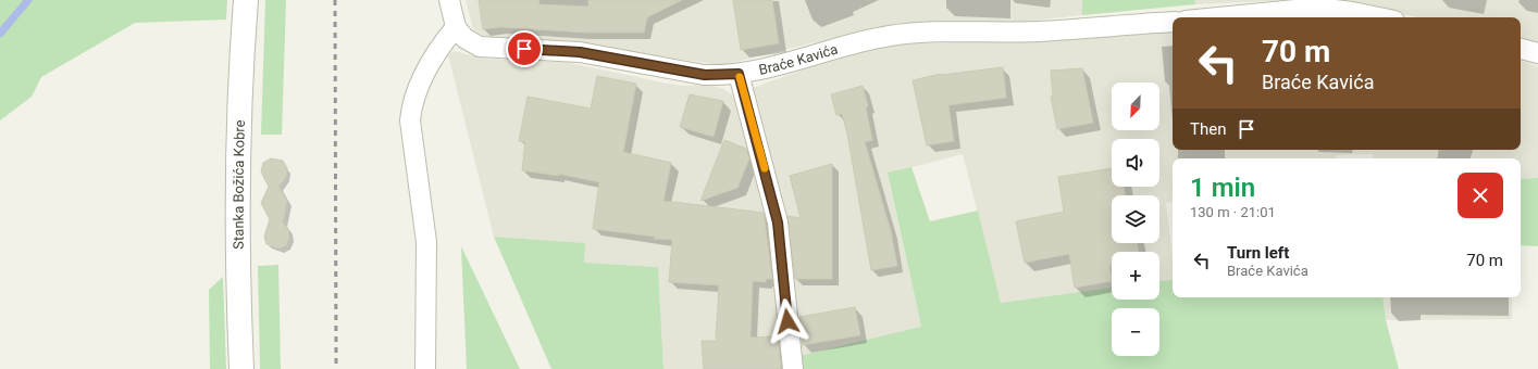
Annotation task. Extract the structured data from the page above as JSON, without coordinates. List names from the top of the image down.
{
  "streets": {
    "street": ["Braće Kavića", "Stanka Božića Kobre"]
  },
  "north": "bottom left",
  "page": {
    "turn": ["70 m", "Braće Kavića"],
    "map_buttons": ["+", "−"],
    "then": "Then",
    "heading": ["1 min", "130 m · 21:01"],
    "list": [
      {
        "name": "Turn left",
        "note": "Braće Kavića",
        "value": "70 m"
      }
    ]
  }
}
